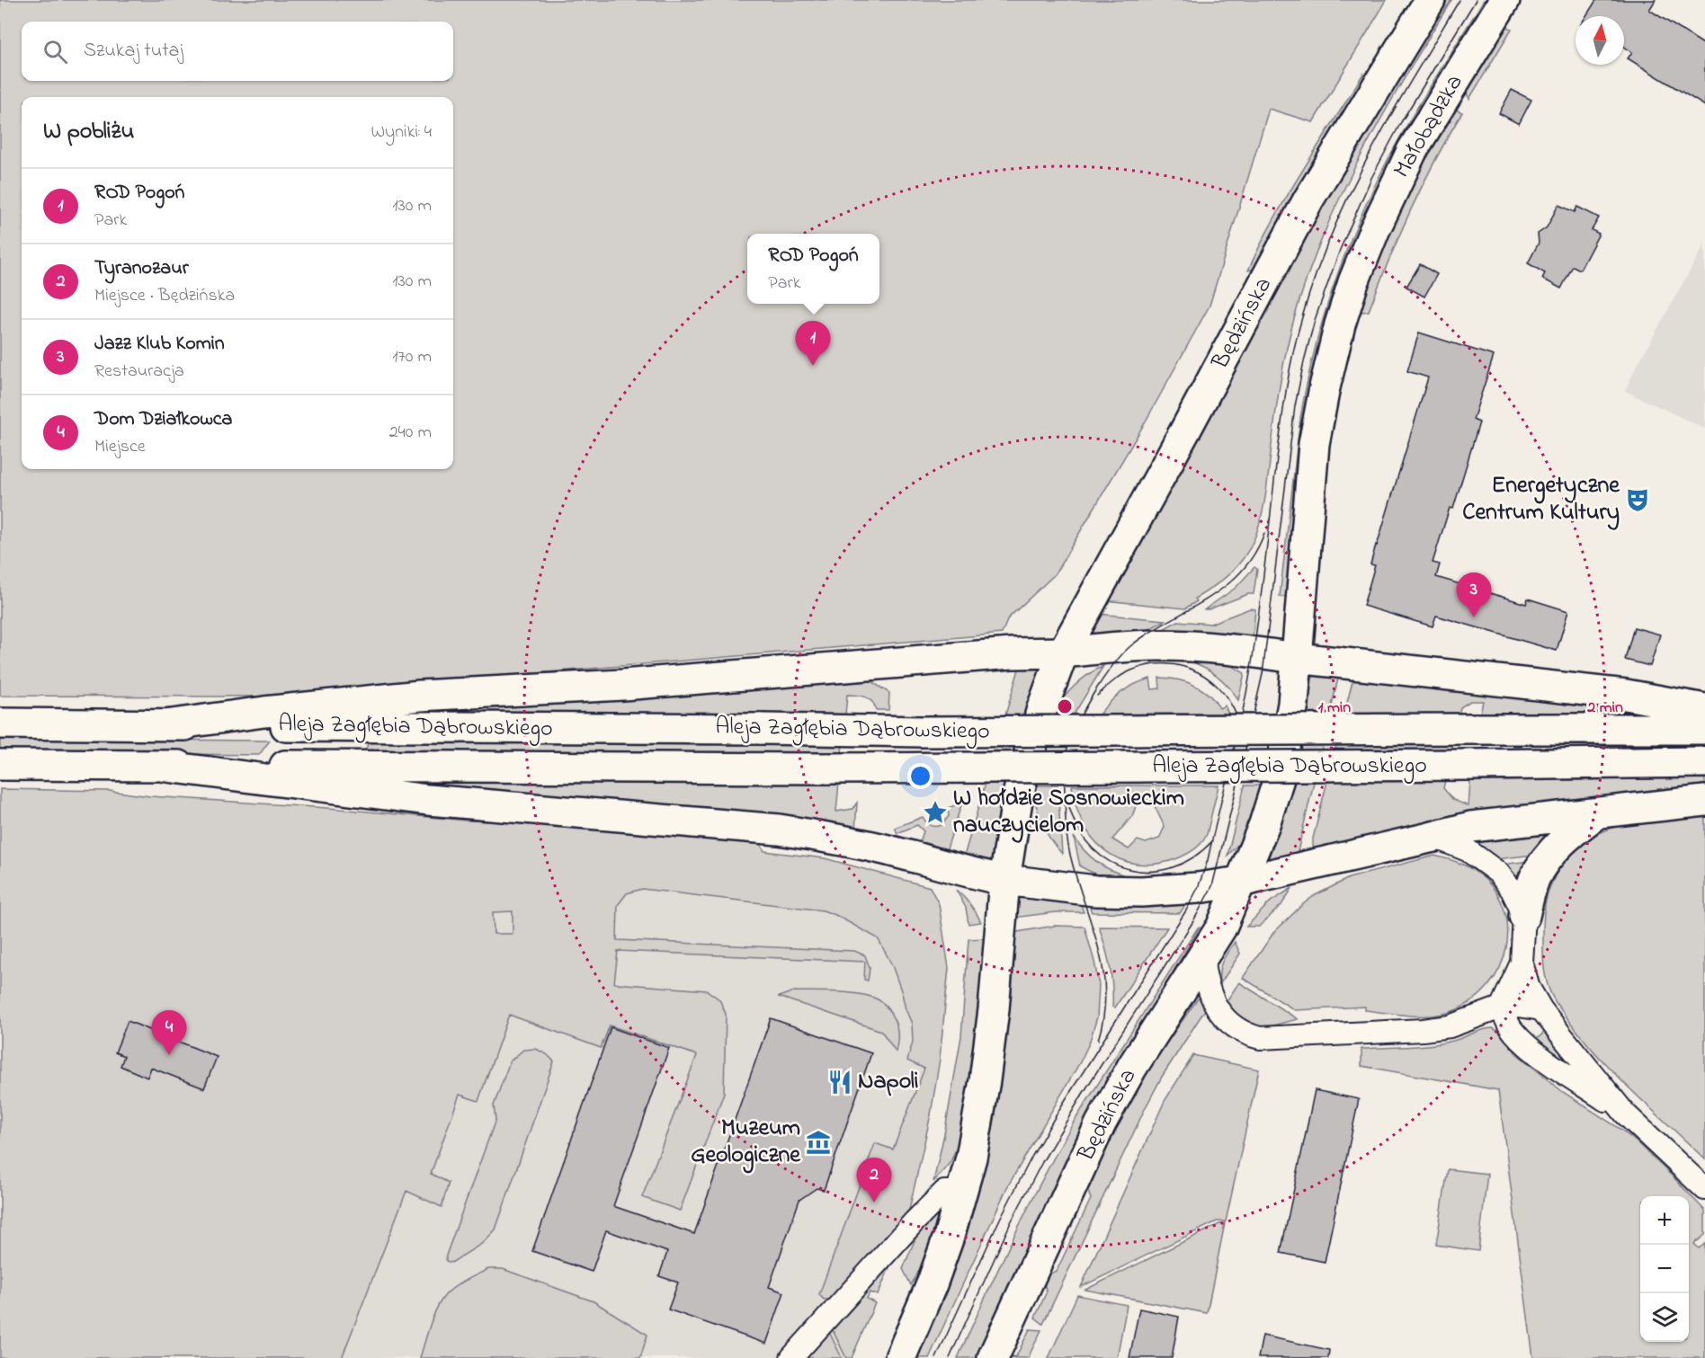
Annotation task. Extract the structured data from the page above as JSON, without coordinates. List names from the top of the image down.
{
  "streets": {
    "main road": ["Małobądzka", "Będzińska", "Aleja Zagłębia Dąbrowskiego"]
  },
  "crossings": [
    ["Małobądzka", "Będzińska"]
  ],
  "places": {
    "theatre": ["Energetyczne Centrum Kultury"],
    "place": ["W hołdzie Sosnowieckim nauczycielom"],
    "restaurant": ["Napoli"],
    "museum": ["Muzeum Geologiczne"]
  },
  "north": "top",
  "page": {
    "search": "Szukaj tutaj",
    "heading": ["W pobliżu", "Wyniki: 4"],
    "list": [
      {
        "mark": "1",
        "name": "ROD Pogoń",
        "note": "Park",
        "value": "130 m"
      },
      {
        "mark": "2",
        "name": "Tyranozaur",
        "note": "Miejsce · Będzińska",
        "value": "130 m"
      },
      {
        "mark": "3",
        "name": "Jazz Klub Komin",
        "note": "Restauracja",
        "value": "170 m"
      },
      {
        "mark": "4",
        "name": "Dom Działkowca",
        "note": "Miejsce",
        "value": "240 m"
      }
    ],
    "popup": ["ROD Pogoń", "Park"],
    "pins": [
      "1",
      "3",
      "4",
      "2"
    ],
    "map_buttons": ["+", "−"]
  },
  "rings": ["1 min", "2 min"]
}
